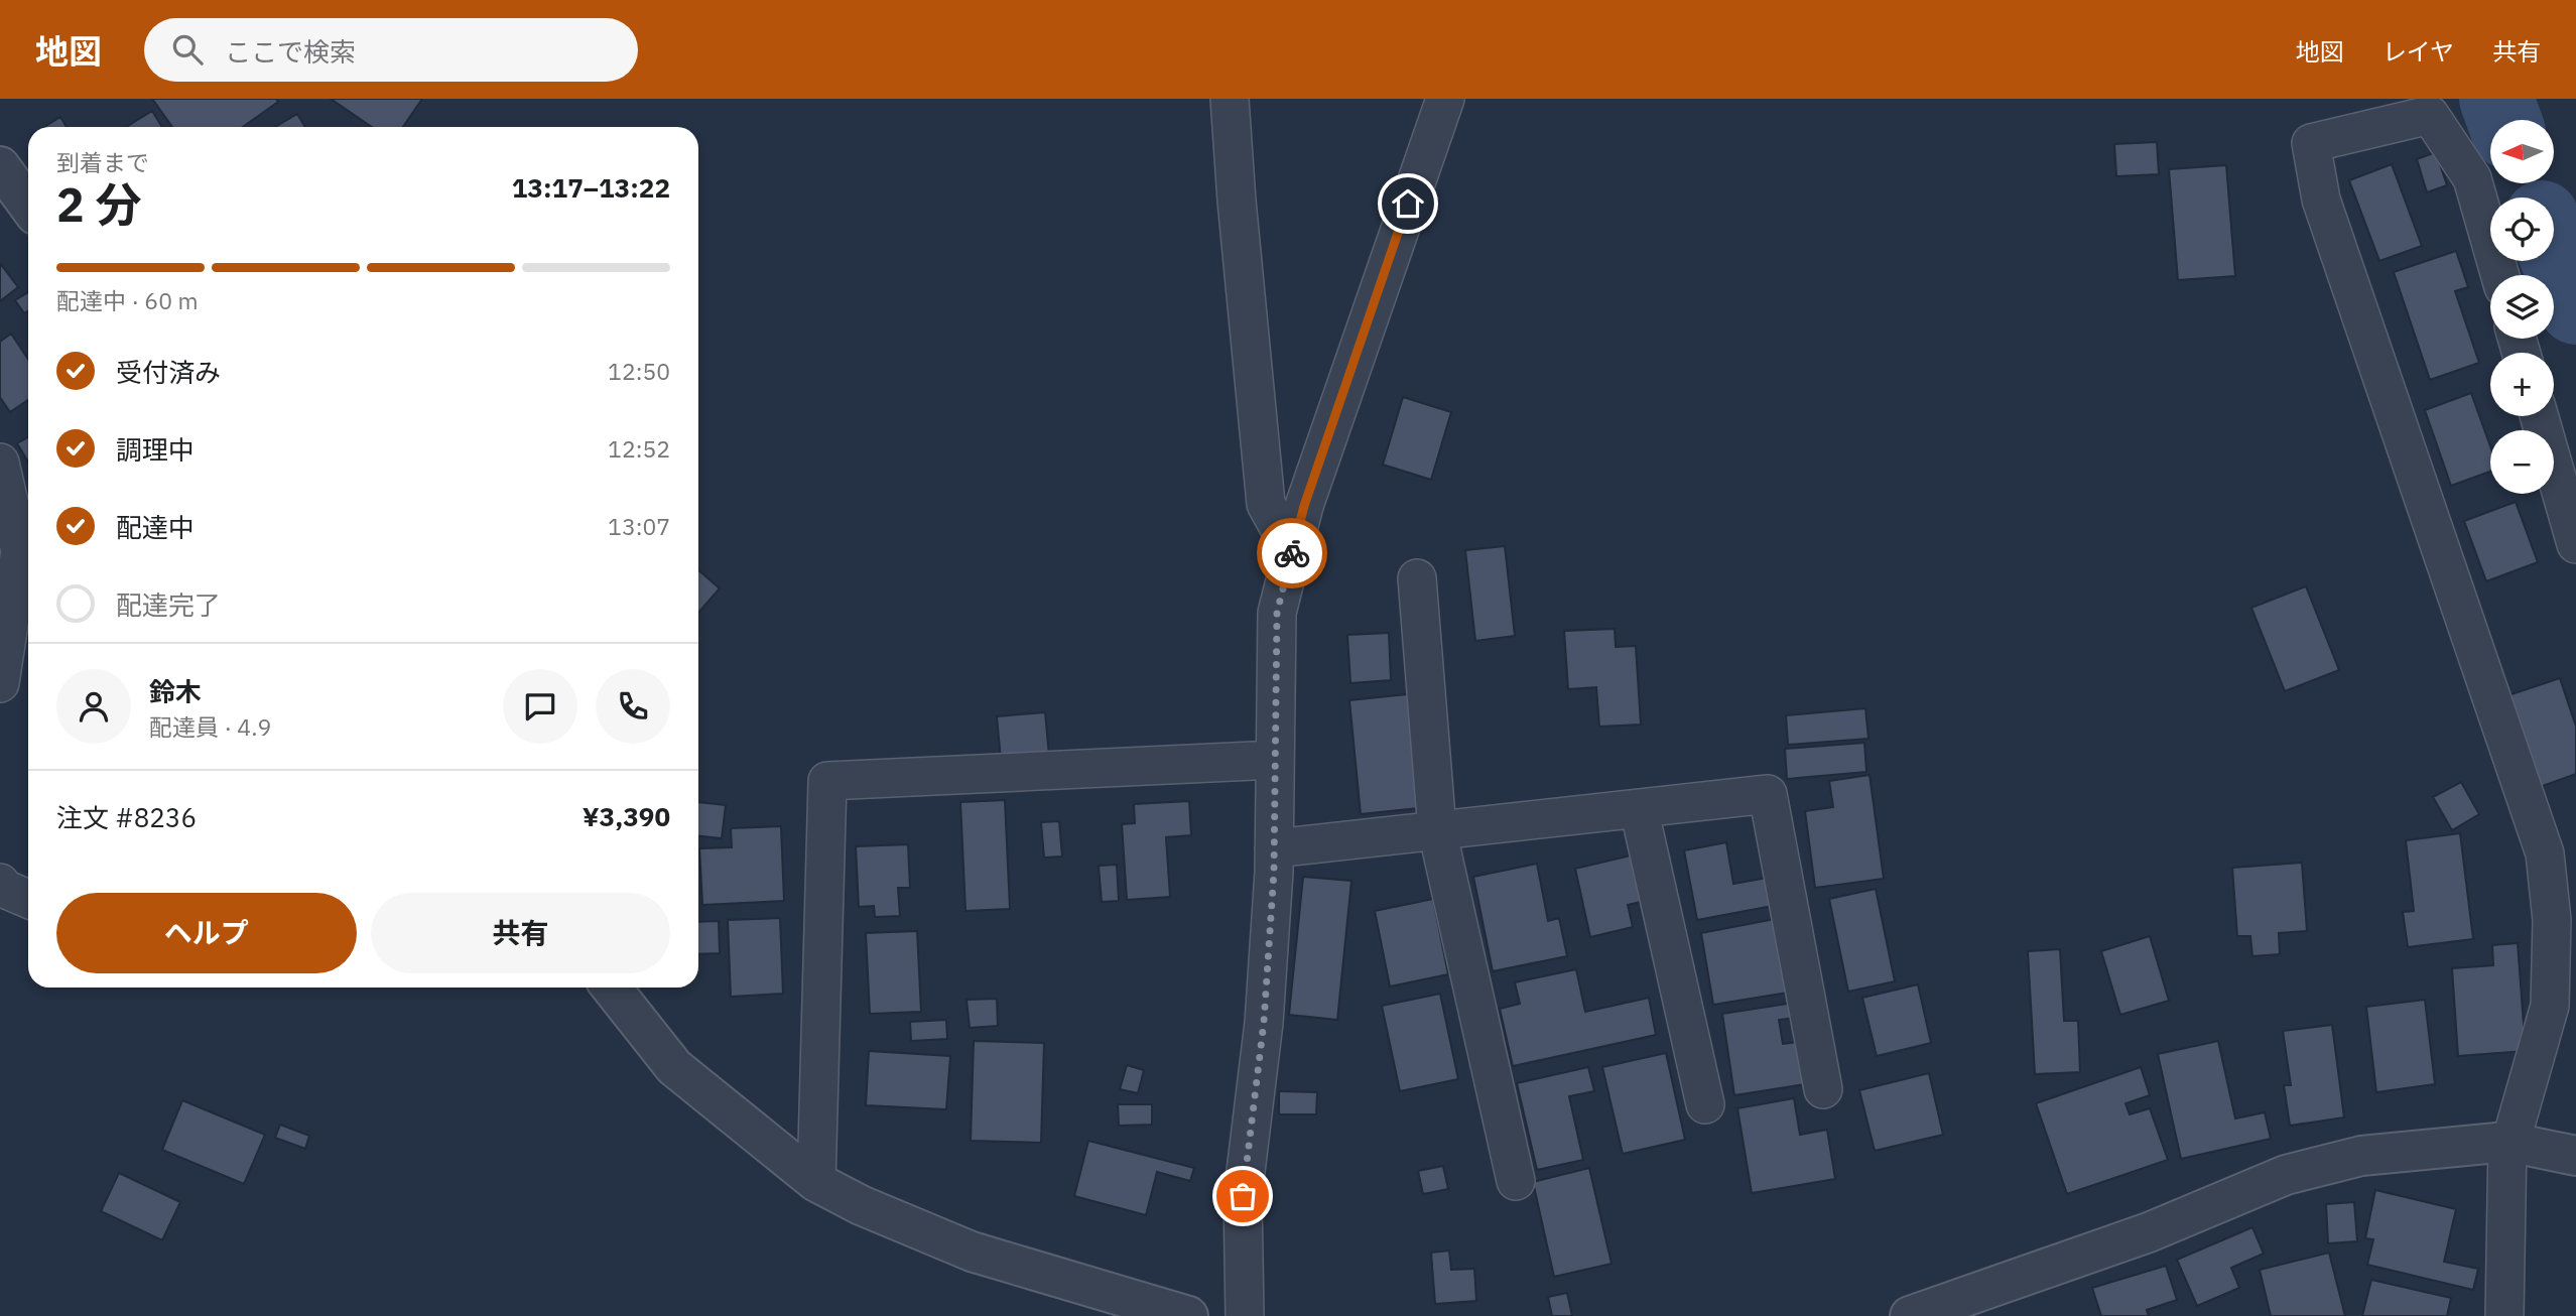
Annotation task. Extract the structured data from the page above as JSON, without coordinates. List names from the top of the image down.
{
  "north": "left",
  "page": {
    "header": "地図",
    "search": "ここで検索",
    "nav": ["地図", "レイヤ", "共有"],
    "map_buttons": ["+", "−"],
    "heading": ["2 分", "到着まで", "13:17–13:22"],
    "panel": [
      "鈴木",
      "配達員 · 4.9",
      "注文 #8236",
      "¥3,390"
    ],
    "bar": "配達中 · 60 m",
    "list": [
      ["受付済み", "12:50"],
      ["調理中", "12:52"],
      ["配達中", "13:07"],
      "配達完了"
    ],
    "buttons": ["ヘルプ", "共有"]
  }
}
